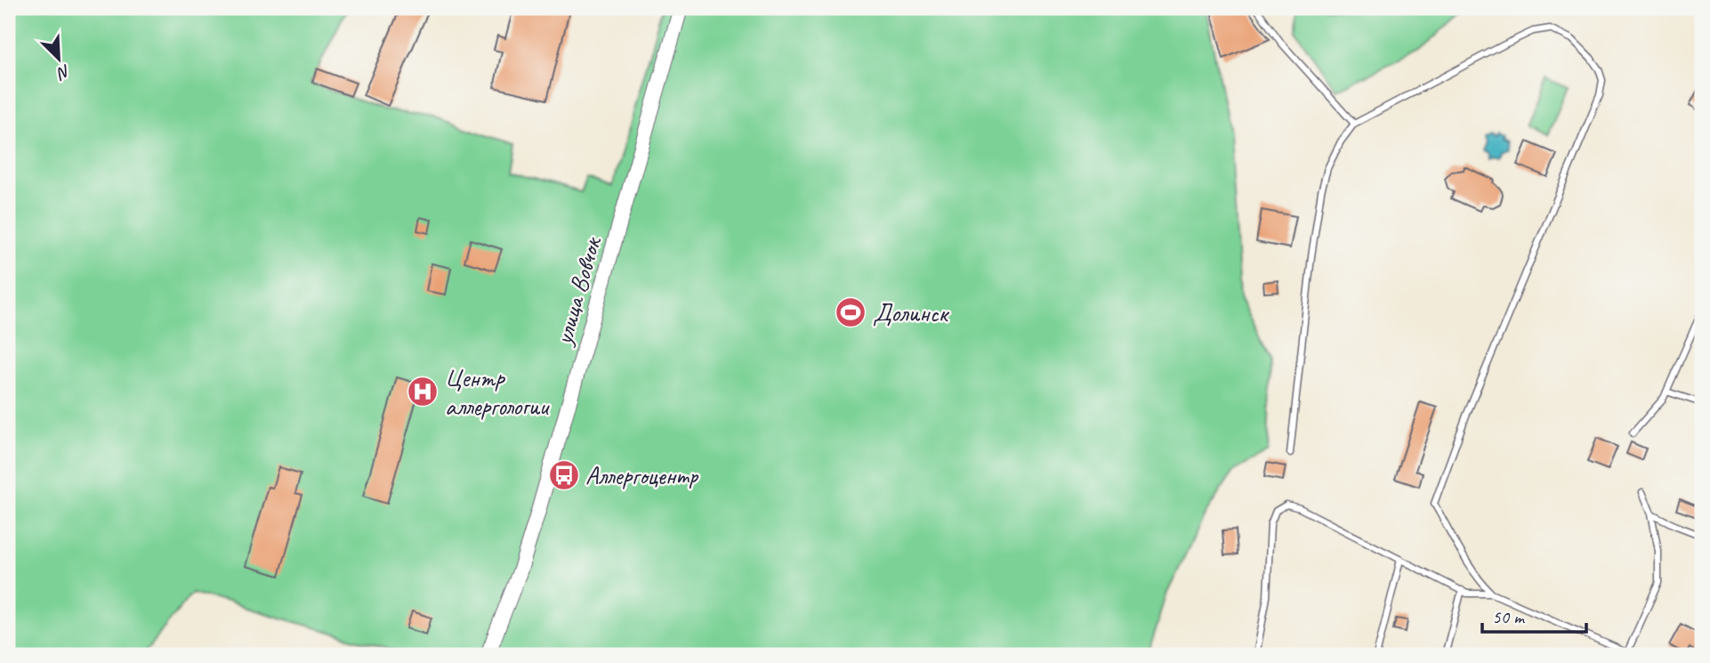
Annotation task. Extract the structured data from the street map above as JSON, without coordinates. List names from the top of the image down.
{
  "streets": {
    "street": ["улица Вовчок"]
  },
  "places": {
    "sports": ["Долинск"],
    "hospital": ["Центр аллергологии"],
    "bus stop": ["Аллергоцентр"]
  },
  "scale_bar": "50 m",
  "north": "bottom right"
}
